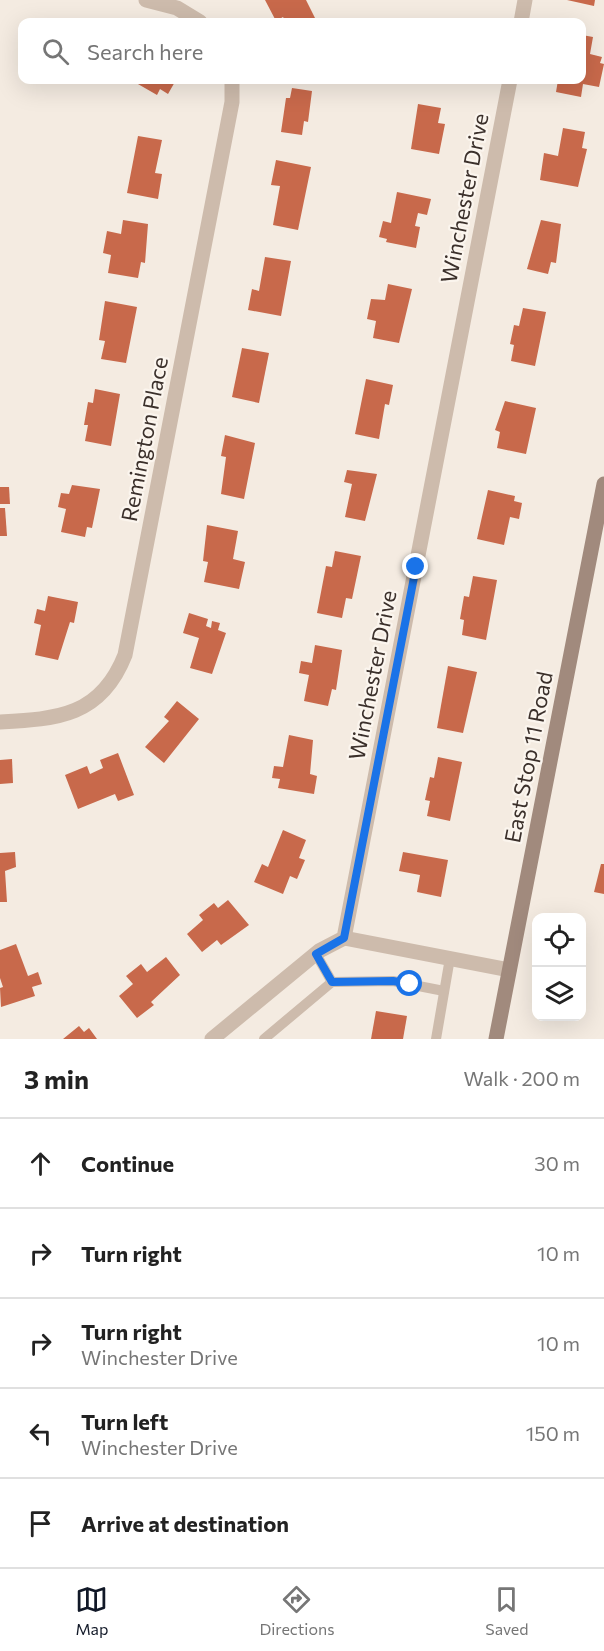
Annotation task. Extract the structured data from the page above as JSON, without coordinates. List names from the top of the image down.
{
  "streets": {
    "main road": ["East Stop 11 Road"],
    "street": ["Winchester Drive", "Remington Place"]
  },
  "page": {
    "search": "Search here",
    "heading": ["3 min", "Walk · 200 m"],
    "list": [
      ["Continue", "30 m"],
      ["Turn right", "10 m"],
      ["Turn right", "Winchester Drive", "10 m"],
      ["Turn left", "Winchester Drive", "150 m"],
      "Arrive at destination"
    ],
    "nav": ["Map", "Directions", "Saved"]
  }
}
